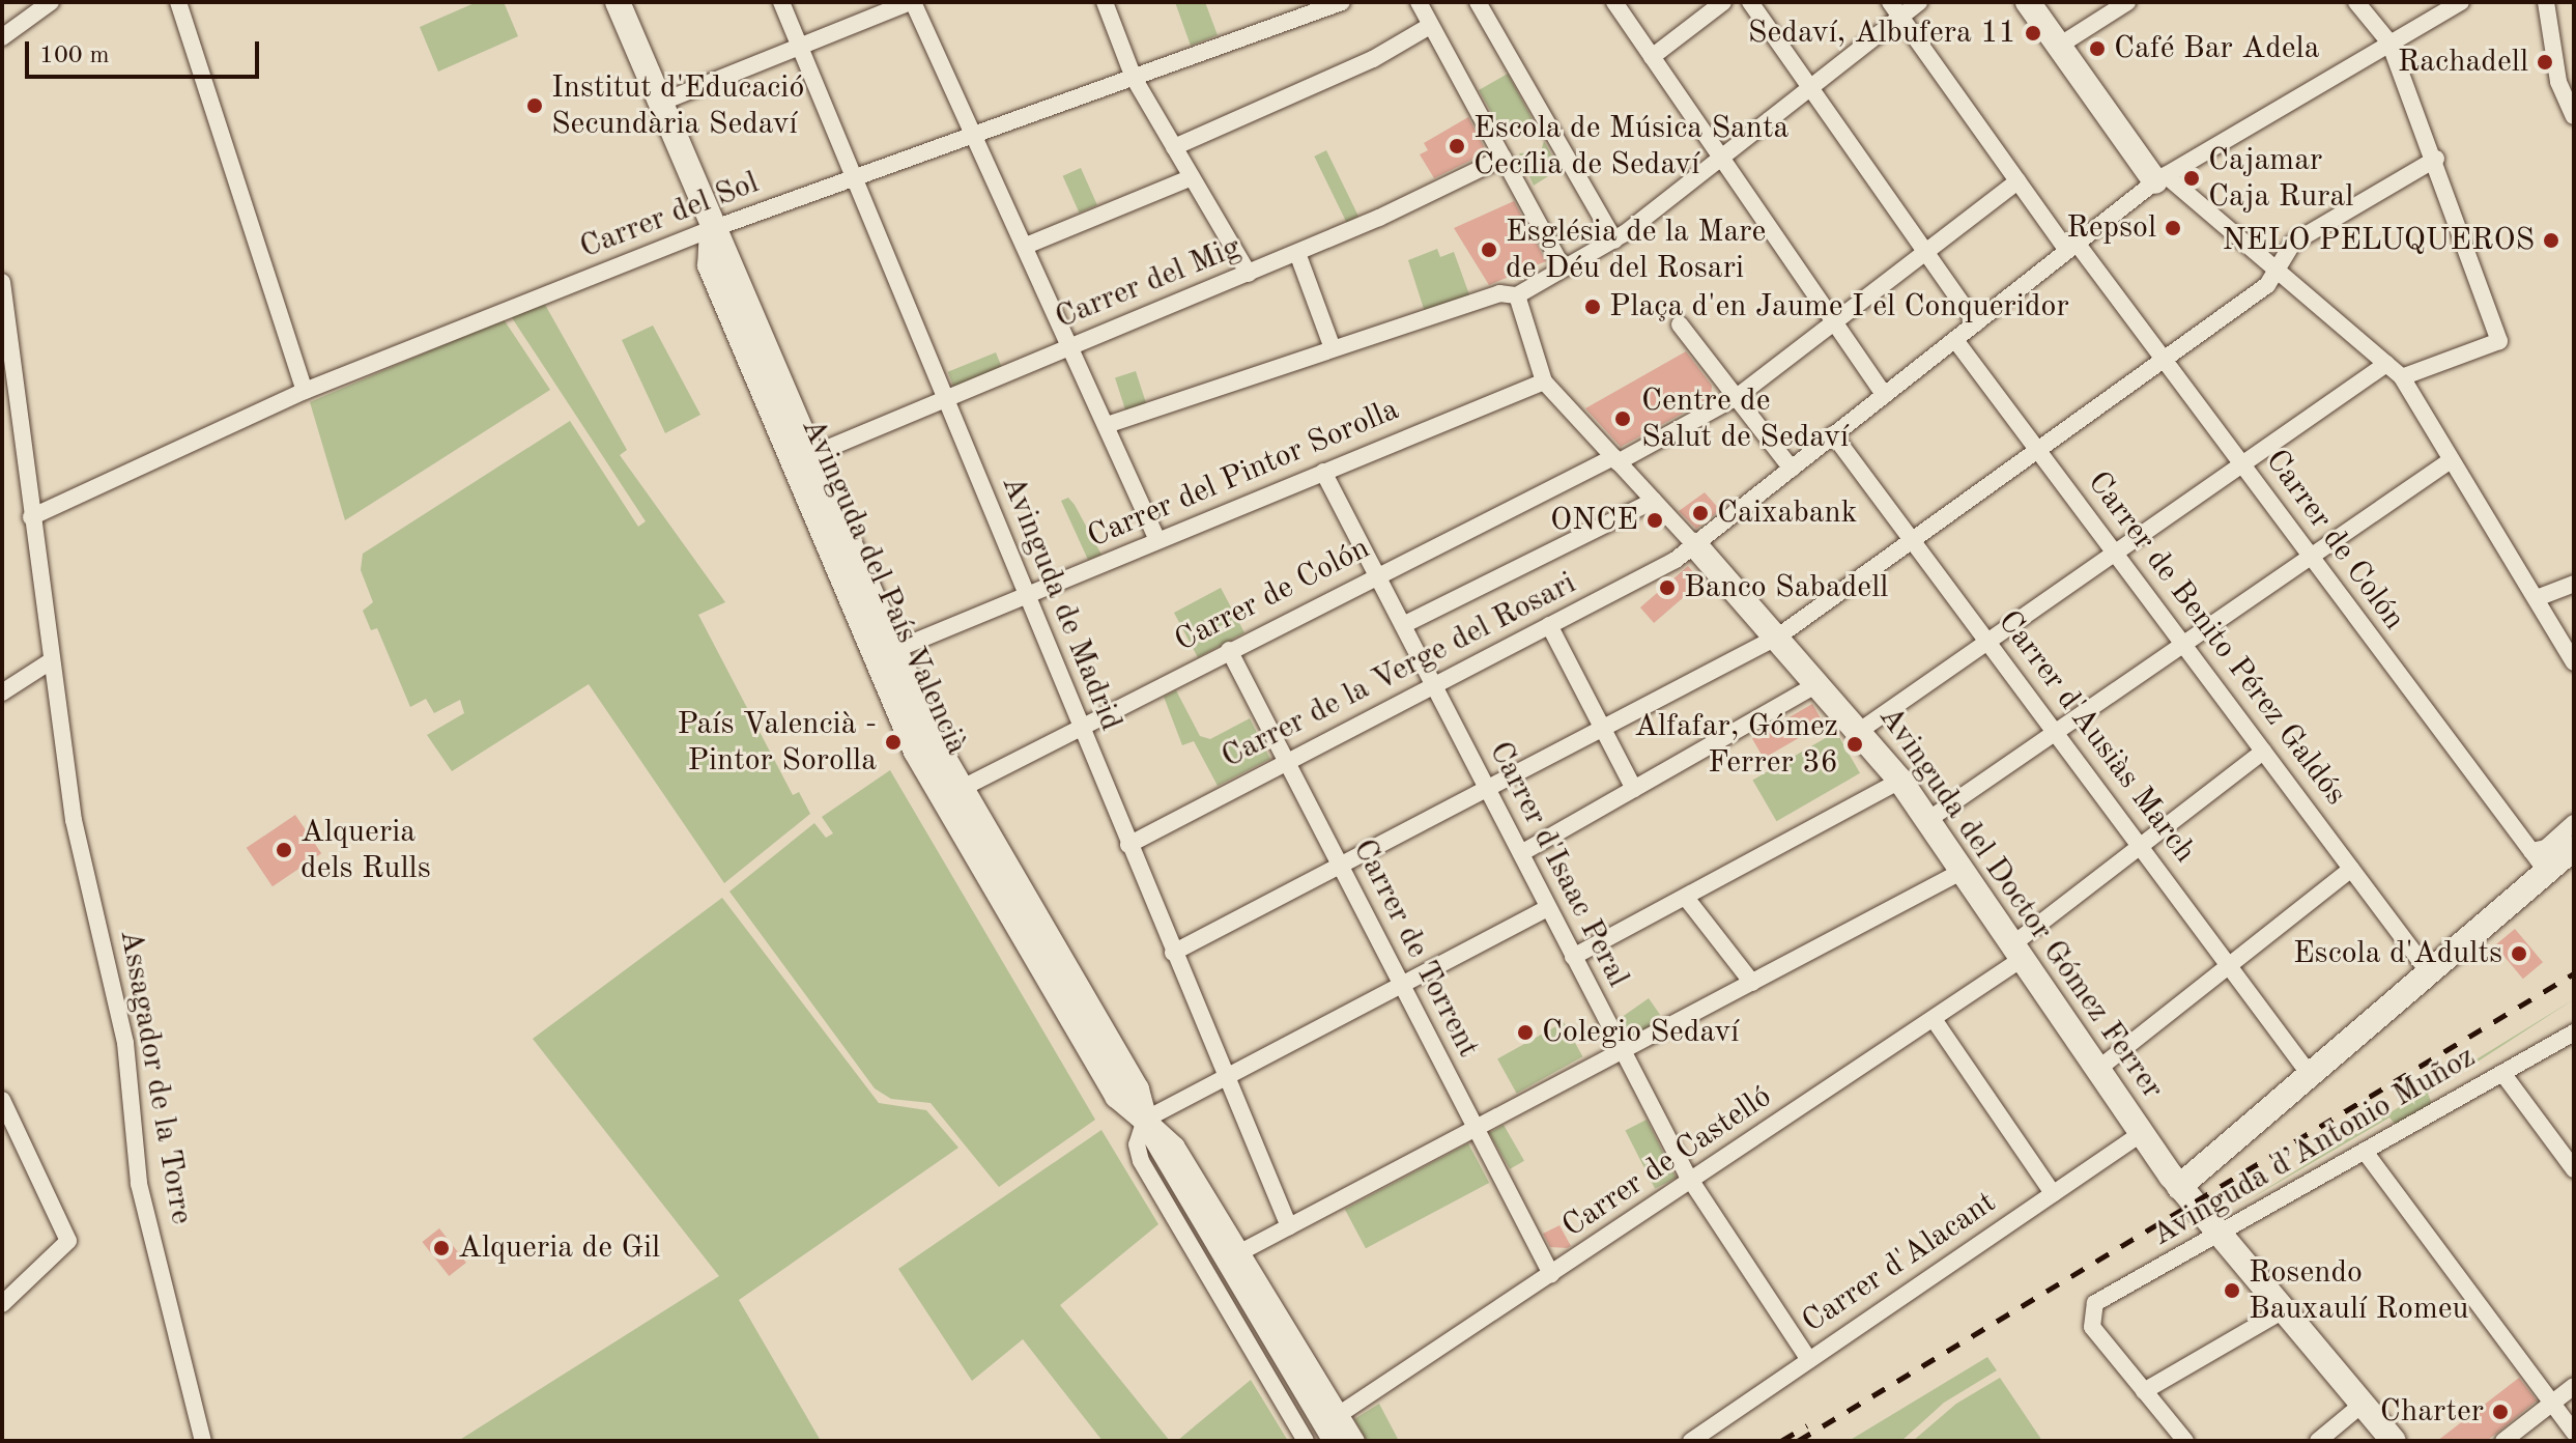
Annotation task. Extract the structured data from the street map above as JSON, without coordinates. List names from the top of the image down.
{
  "streets": {
    "street": [
      "Carrer del Sol",
      "Carrer del Mig",
      "Carrer del Pintor Sorolla",
      "Carrer de Colón",
      "Avinguda del País Valencià",
      "Avinguda de Madrid",
      "Carrer de Benito Pérez Galdós",
      "Carrer de la Verge del Rosari",
      "Carrer d'Ausiàs March",
      "Carrer d'Isaac Peral",
      "Avinguda del Doctor Gómez Ferrer",
      "Carrer de Torrent",
      "Assagador de la Torre",
      "Avinguda d’Antonio Muñoz",
      "Carrer de Castelló",
      "Carrer d'Alacant"
    ]
  },
  "crossings": [
    ["Carrer del Sol", "Avinguda del País Valencià"],
    ["Carrer del Sol", "Avinguda de Madrid"],
    ["Carrer del Sol", "Assagador de la Torre"],
    ["Carrer del Mig", "Avinguda del País Valencià"],
    ["Carrer del Mig", "Avinguda de Madrid"],
    ["Carrer del Pintor Sorolla", "Avinguda del País Valencià"],
    ["Carrer del Pintor Sorolla", "Avinguda de Madrid"],
    ["Carrer del Pintor Sorolla", "Carrer d'Isaac Peral"],
    ["Carrer del Pintor Sorolla", "Avinguda del Doctor Gómez Ferrer"],
    ["Carrer de Colón", "Avinguda del País Valencià"],
    ["Carrer de Colón", "Avinguda de Madrid"],
    ["Carrer de Colón", "Carrer de la Verge del Rosari"],
    ["Carrer de Colón", "Carrer d'Isaac Peral"],
    ["Carrer de Colón", "Avinguda del Doctor Gómez Ferrer"],
    ["Carrer de Colón", "Carrer de Torrent"],
    ["Avinguda del País Valencià", "Carrer de Castelló"],
    ["Avinguda de Madrid", "Carrer de la Verge del Rosari"],
    ["Carrer de Benito Pérez Galdós", "Carrer de la Verge del Rosari"],
    ["Carrer de Benito Pérez Galdós", "Carrer de Castelló"],
    ["Carrer de la Verge del Rosari", "Carrer d'Ausiàs March"],
    ["Carrer de la Verge del Rosari", "Carrer d'Isaac Peral"],
    ["Carrer de la Verge del Rosari", "Avinguda del Doctor Gómez Ferrer"],
    ["Carrer de la Verge del Rosari", "Carrer de Torrent"],
    ["Carrer d'Ausiàs March", "Carrer de Castelló"],
    ["Carrer d'Isaac Peral", "Carrer de Castelló"],
    ["Carrer d'Isaac Peral", "Carrer d'Alacant"],
    ["Avinguda del Doctor Gómez Ferrer", "Avinguda d’Antonio Muñoz"],
    ["Avinguda del Doctor Gómez Ferrer", "Carrer de Castelló"],
    ["Avinguda del Doctor Gómez Ferrer", "Carrer d'Alacant"],
    ["Carrer de Torrent", "Carrer de Castelló"]
  ],
  "places": [
    "Sedaví, Albufera 11",
    "Café Bar Adela",
    "Rachadell",
    "Institut d'Educació Secundària Sedaví",
    "Escola de Música Santa Cecília de Sedaví",
    "Cajamar Caja Rural",
    "Repsol",
    "NELO PELUQUEROS",
    "Església de la Mare de Déu del Rosari",
    "Plaça d'en Jaume I el Conqueridor",
    "Centre de Salut de Sedaví",
    "Caixabank",
    "ONCE",
    "Banco Sabadell",
    "País Valencià - Pintor Sorolla",
    "Alfafar, Gómez Ferrer 36",
    "Alqueria dels Rulls",
    "Escola d'Adults",
    "Colegio Sedaví",
    "Alqueria de Gil",
    "Rosendo Bauxaulí Romeu",
    "Charter"
  ],
  "scale_bar": "100 m"
}
